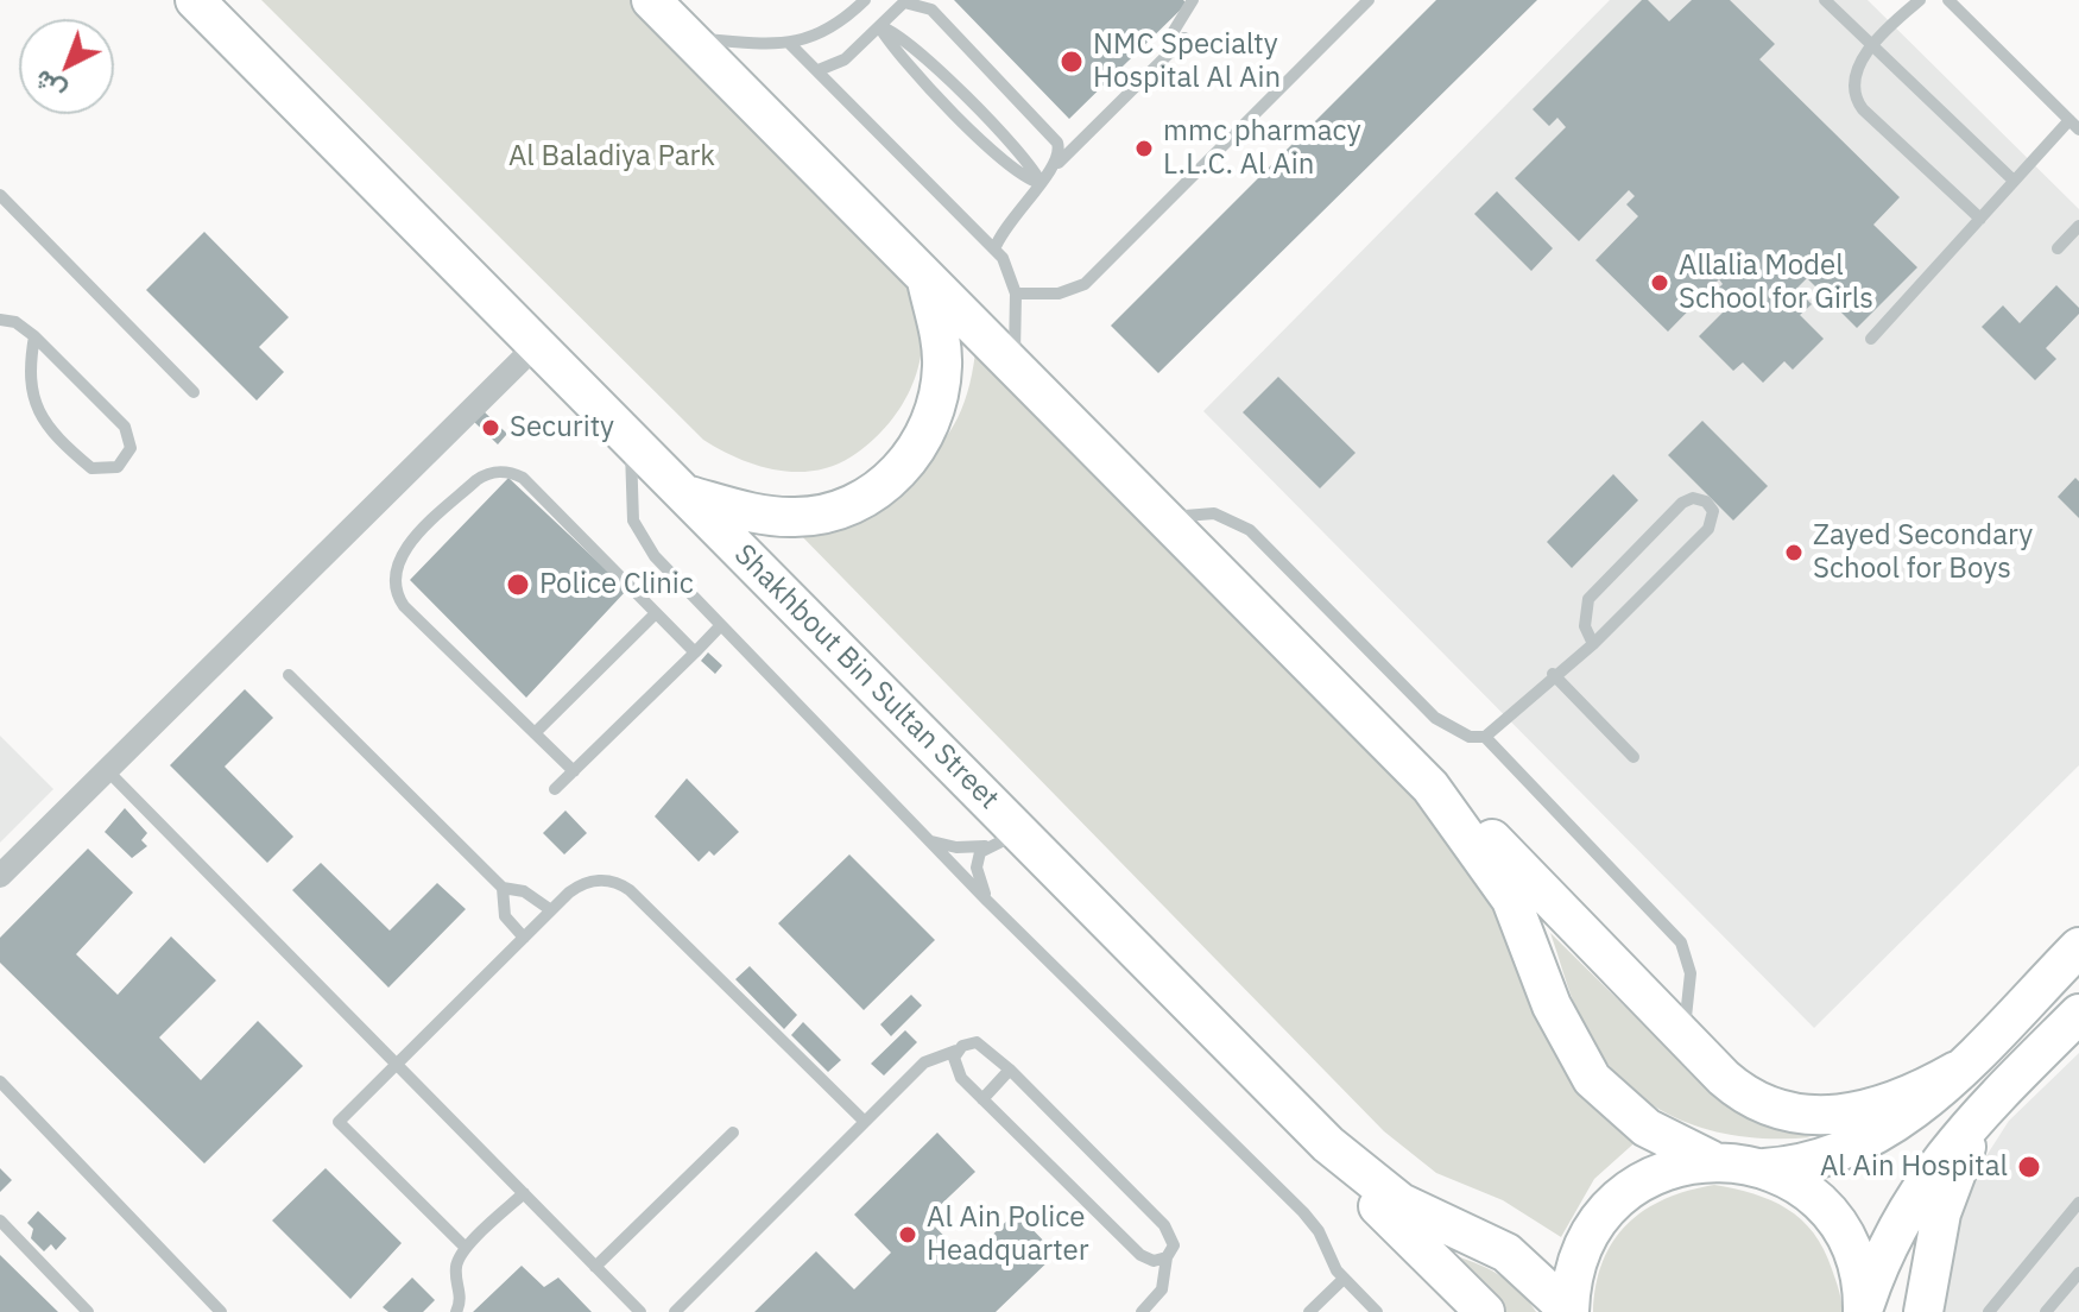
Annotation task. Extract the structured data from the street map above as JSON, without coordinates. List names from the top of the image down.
{
  "streets": {
    "main road": ["Shakhbout Bin Sultan Street"]
  },
  "parks": ["Al Baladiya Park"],
  "places": [
    "NMC Specialty Hospital Al Ain",
    "mmc pharmacy L.L.C. Al Ain",
    "Allalia Model School for Girls",
    "Security",
    "Zayed Secondary School for Boys",
    "Police Clinic",
    "Al Ain Hospital",
    "Al Ain Police Headquarter"
  ],
  "north": "bottom left"
}
